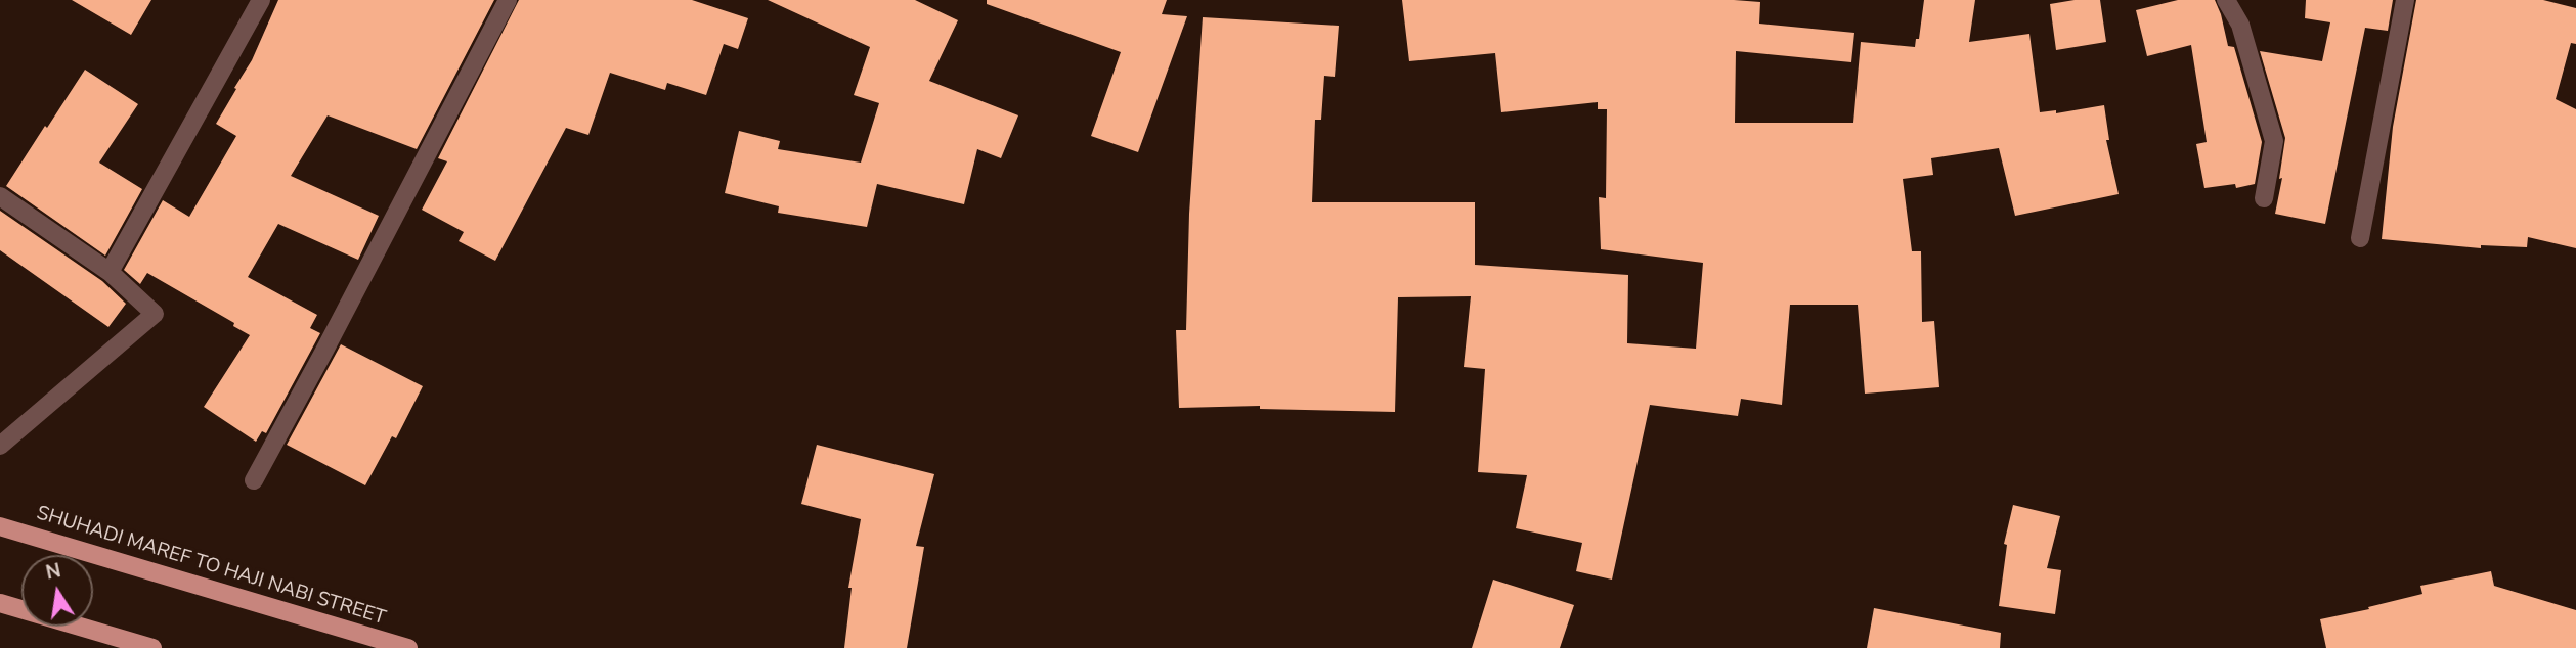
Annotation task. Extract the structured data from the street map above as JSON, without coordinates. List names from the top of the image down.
{
  "streets": {
    "main road": ["SHUHADI MAREF TO HAJI NABI STREET"]
  },
  "north": "top"
}
